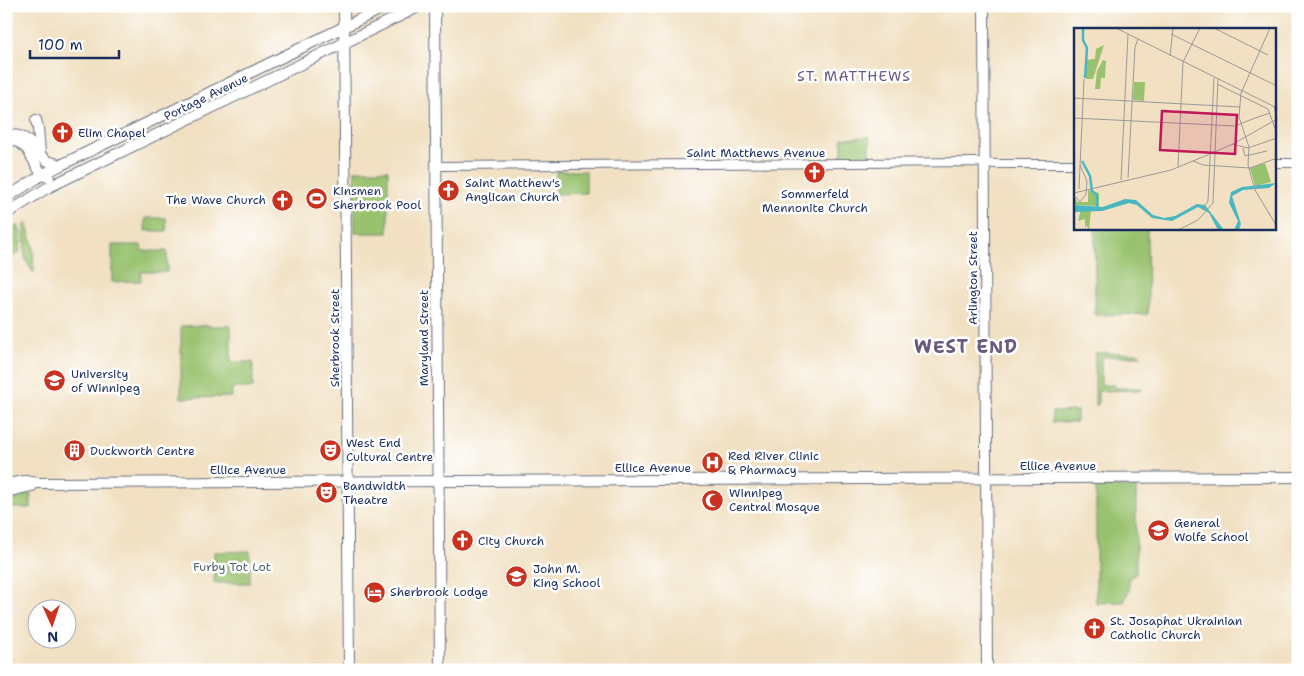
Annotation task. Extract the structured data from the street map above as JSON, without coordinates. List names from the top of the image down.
{
  "streets": {
    "main road": [
      "Portage Avenue",
      "Arlington Street",
      "Sherbrook Street",
      "Maryland Street",
      "Ellice Avenue"
    ],
    "street": ["Saint Matthews Avenue"]
  },
  "crossings": [
    ["Portage Avenue", "Sherbrook Street"],
    ["Saint Matthews Avenue", "Arlington Street"],
    ["Saint Matthews Avenue", "Maryland Street"],
    ["Arlington Street", "Ellice Avenue"],
    ["Sherbrook Street", "Ellice Avenue"],
    ["Maryland Street", "Ellice Avenue"]
  ],
  "districts": ["ST. MATTHEWS", "WEST END"],
  "parks": ["Furby Tot Lot"],
  "places": {
    "church": [
      "Elim Chapel",
      "Sommerfeld Mennonite Church",
      "Saint Matthew's Anglican Church",
      "The Wave Church",
      "City Church",
      "St. Josaphat Ukrainian Catholic Church"
    ],
    "sports": ["Kinsmen Sherbrook Pool"],
    "school or university": ["University of Winnipeg", "General Wolfe School", "John M. King School"],
    "theatre": ["West End Cultural Centre", "Bandwidth Theatre"],
    "building": ["Duckworth Centre"],
    "hospital": ["Red River Clinic & Pharmacy"],
    "mosque": ["Winnipeg Central Mosque"],
    "hotel": ["Sherbrook Lodge"]
  },
  "scale_bar": "100 m",
  "north": "bottom"
}
